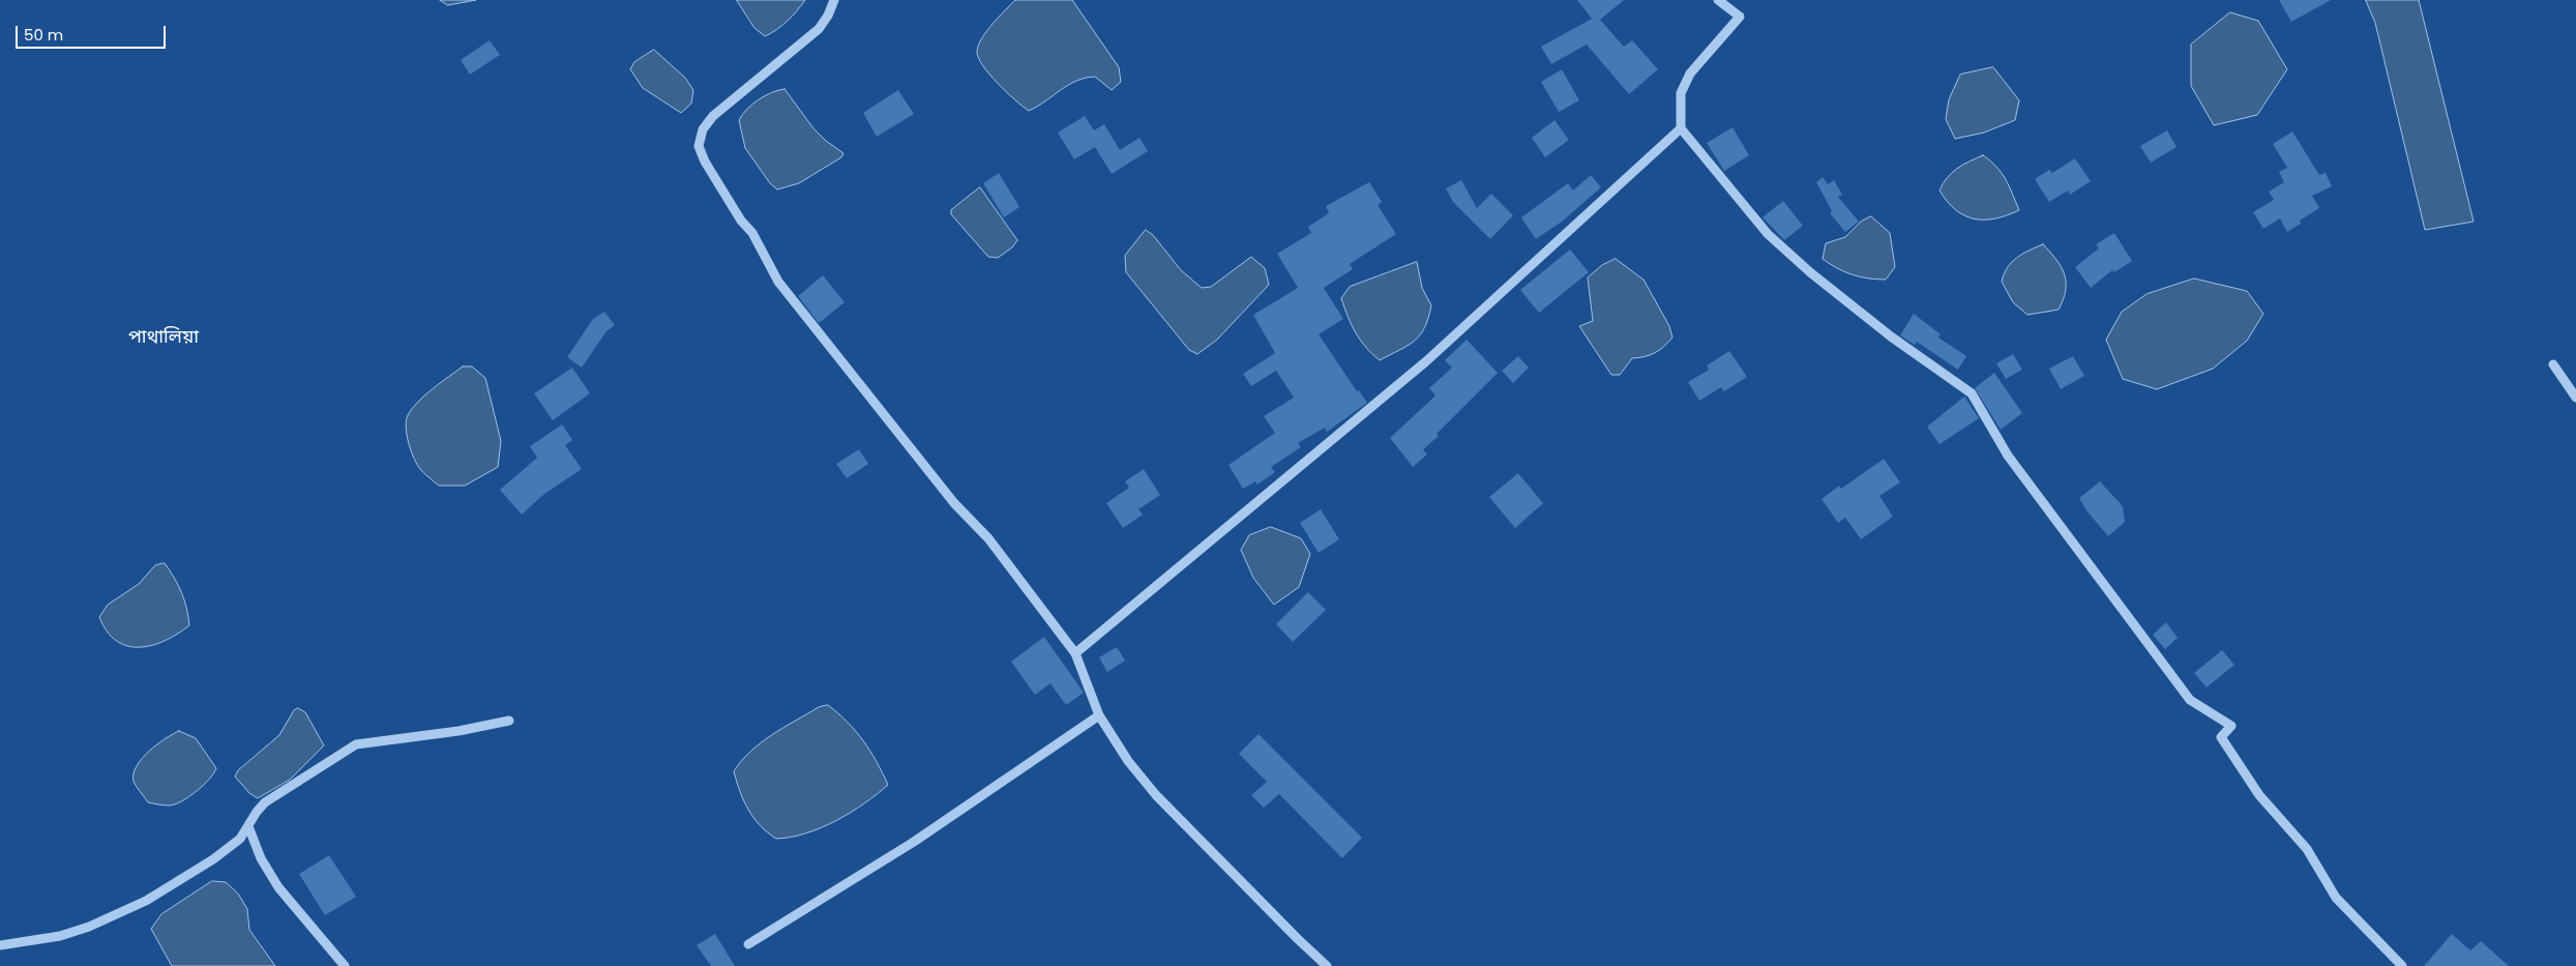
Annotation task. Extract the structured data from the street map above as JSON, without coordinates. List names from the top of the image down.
{
  "districts": ["পাথালিয়া"],
  "scale_bar": "50 m"
}
